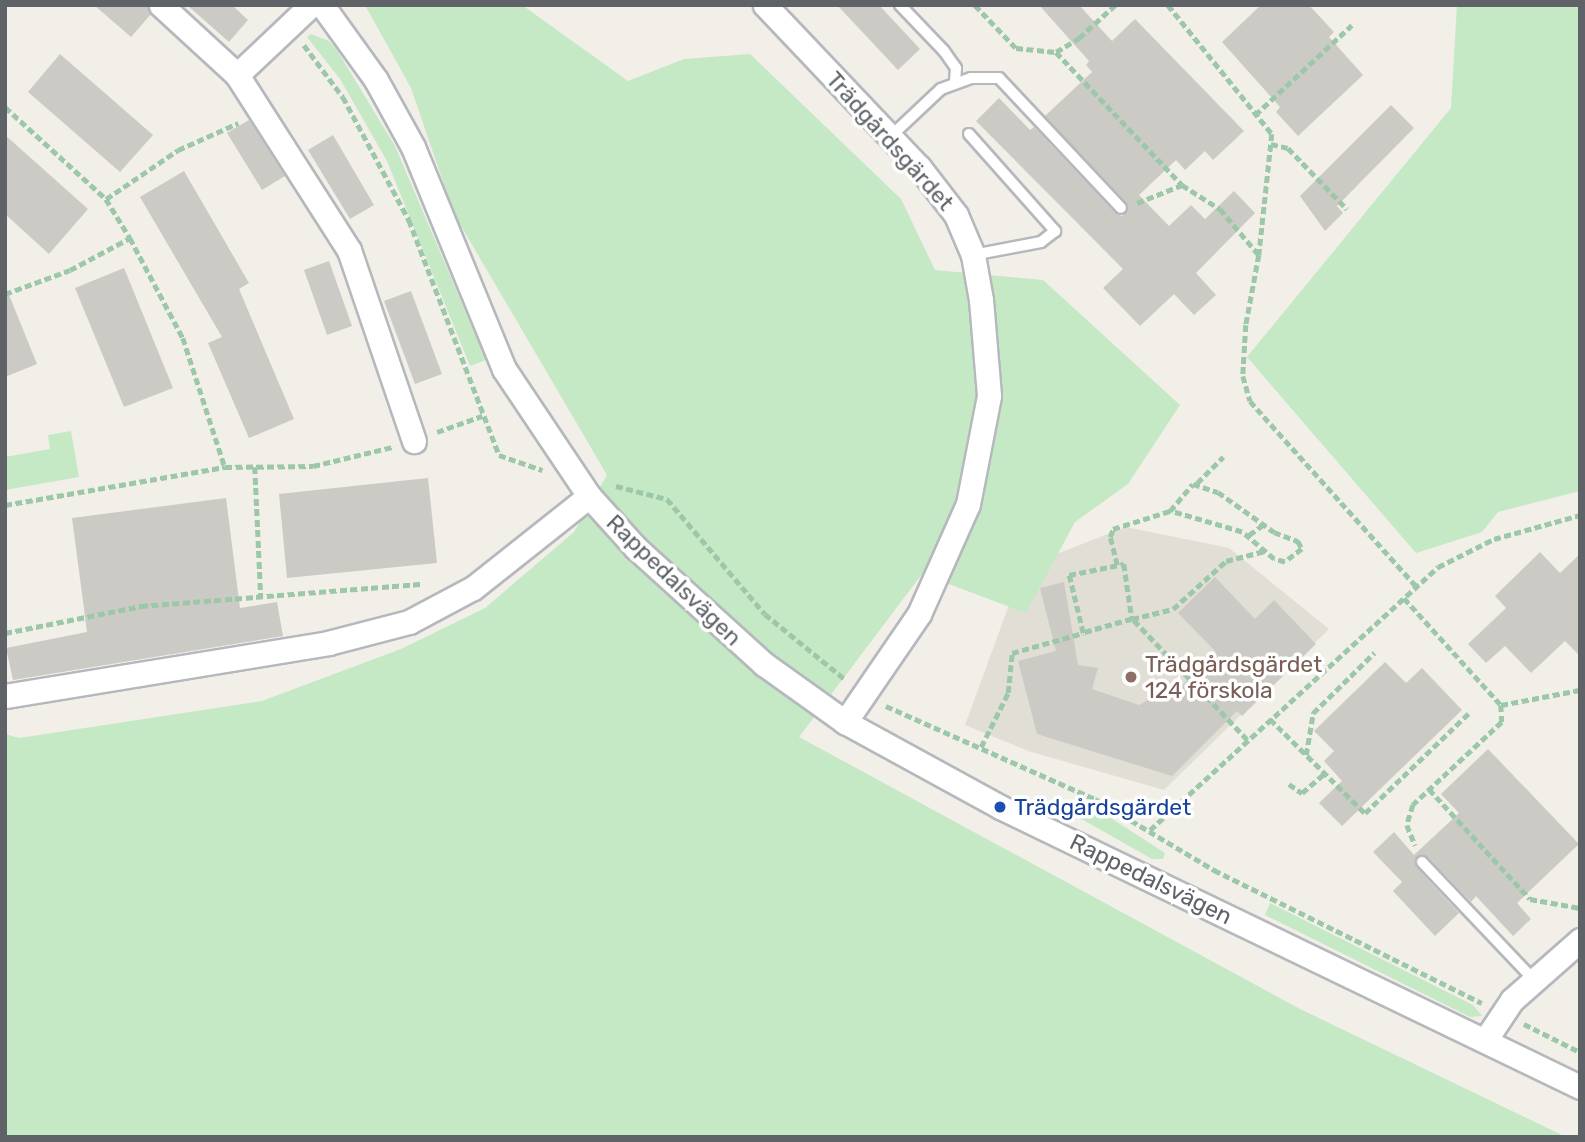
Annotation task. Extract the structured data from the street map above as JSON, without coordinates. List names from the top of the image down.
{
  "streets": {
    "street": ["Trädgårdsgärdet", "Rappedalsvägen"]
  },
  "crossings": [
    ["Trädgårdsgärdet", "Rappedalsvägen"]
  ],
  "places": ["Trädgårdsgärdet 124 förskola", "Trädgårdsgärdet"]
}
